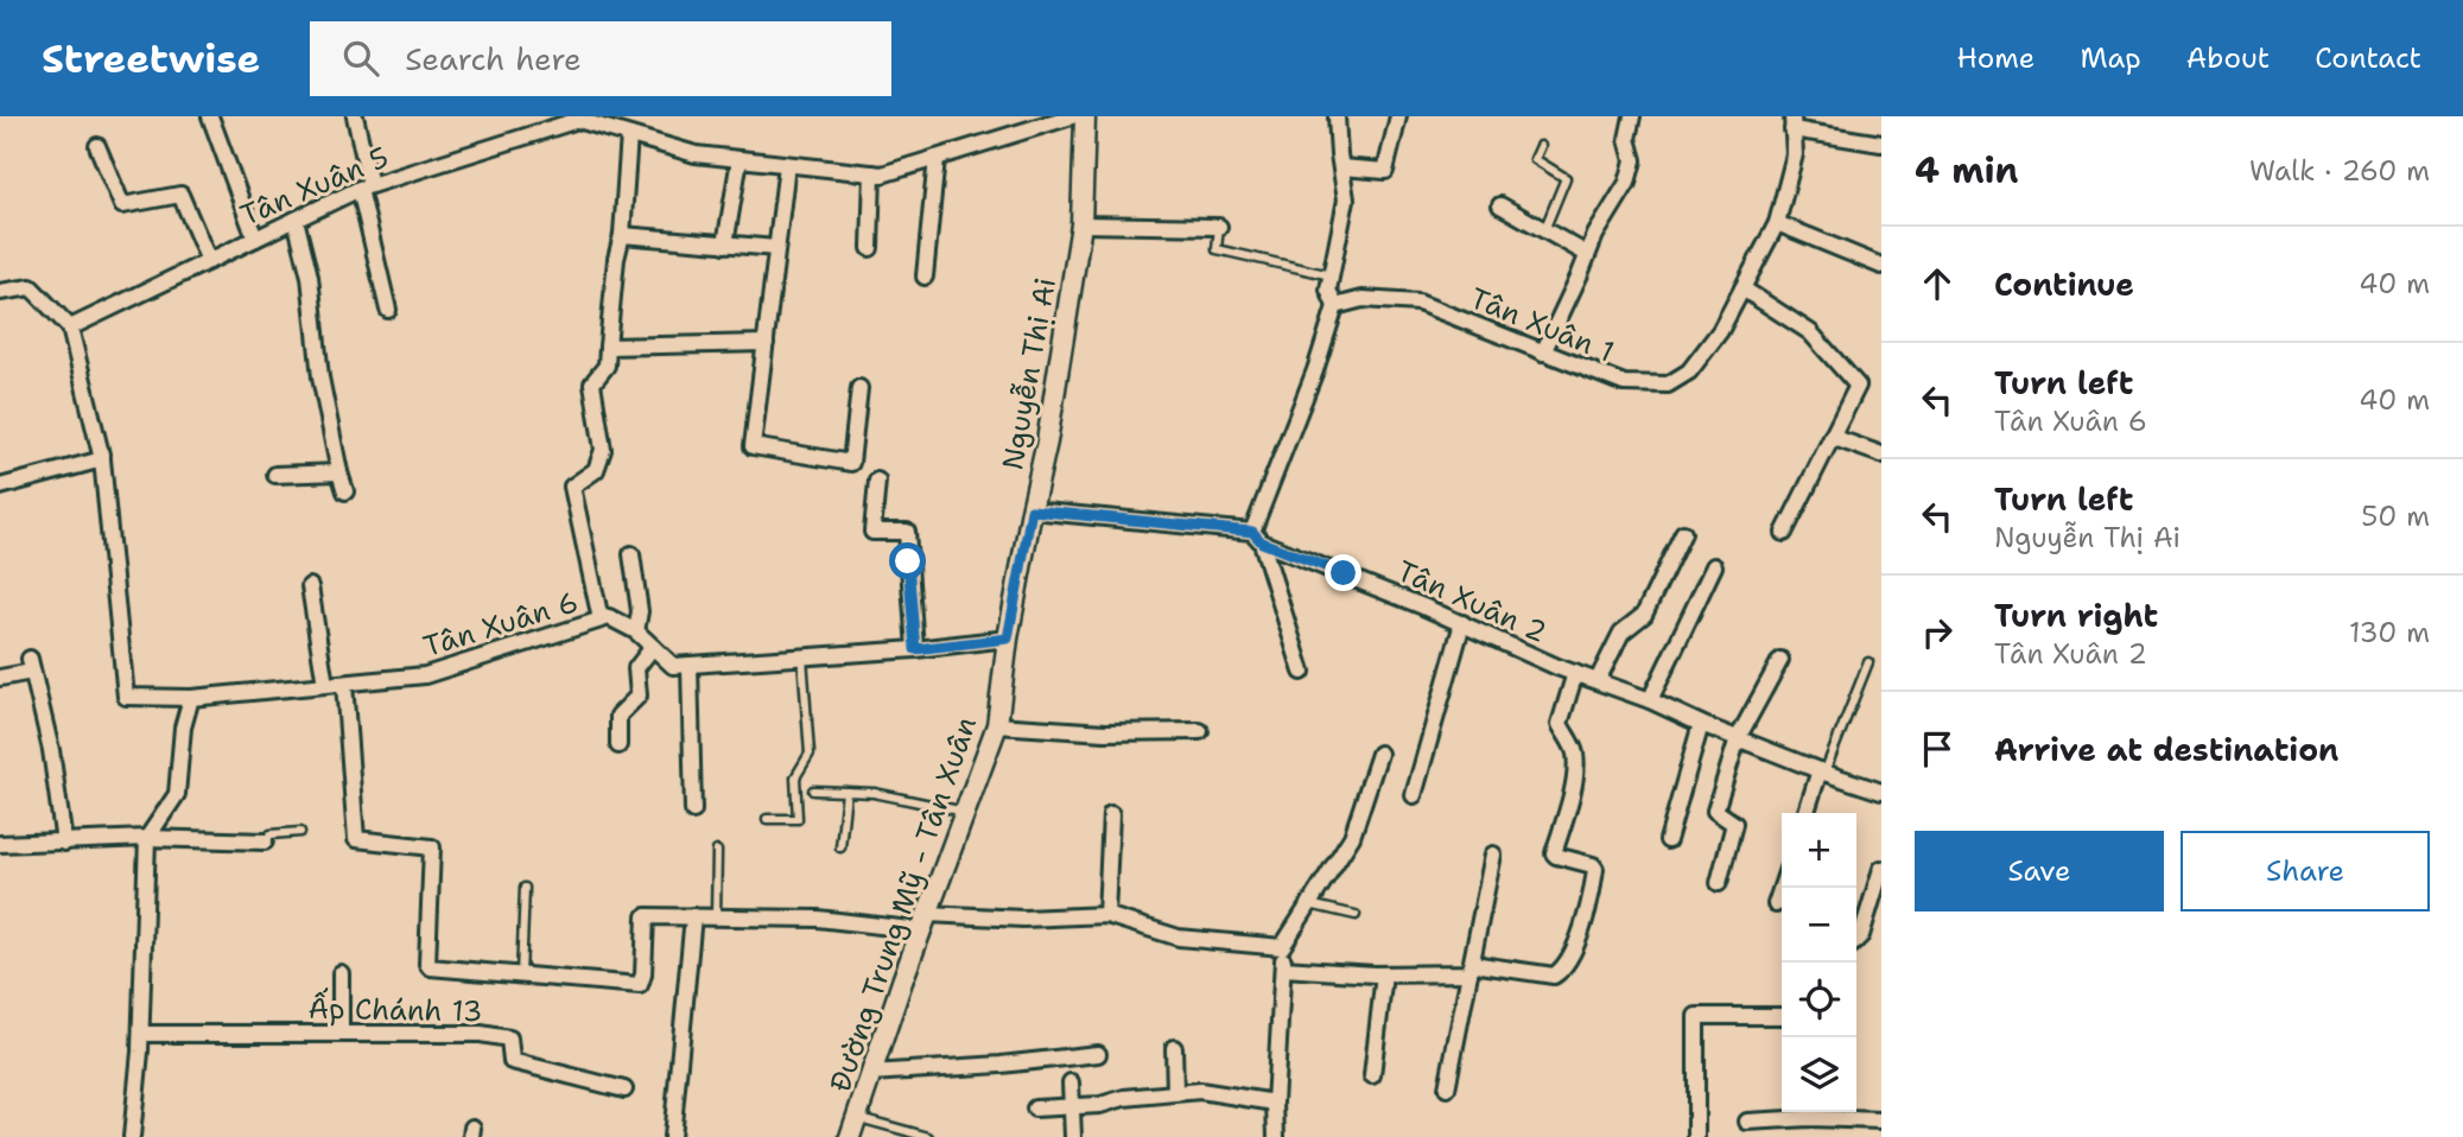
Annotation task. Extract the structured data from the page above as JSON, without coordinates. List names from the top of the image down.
{
  "streets": {
    "street": [
      "Tân Xuân 5",
      "Tân Xuân 1",
      "Nguyễn Thị Ai",
      "Tân Xuân 2",
      "Tân Xuân 6",
      "Đường Trung Mỹ - Tân Xuân",
      "Ấp Chánh 13"
    ]
  },
  "crossings": [
    ["Tân Xuân 5", "Tân Xuân 6"],
    ["Nguyễn Thị Ai", "Tân Xuân 2"],
    ["Nguyễn Thị Ai", "Tân Xuân 6"],
    ["Nguyễn Thị Ai", "Đường Trung Mỹ - Tân Xuân"],
    ["Tân Xuân 6", "Đường Trung Mỹ - Tân Xuân"]
  ],
  "page": {
    "header": "Streetwise",
    "search": "Search here",
    "nav": [
      "Home",
      "Map",
      "About",
      "Contact"
    ],
    "heading": ["4 min", "Walk · 260 m"],
    "list": [
      ["Continue", "40 m"],
      ["Turn left", "Tân Xuân 6", "40 m"],
      ["Turn left", "Nguyễn Thị Ai", "50 m"],
      ["Turn right", "Tân Xuân 2", "130 m"],
      "Arrive at destination"
    ],
    "buttons": ["Save", "Share"],
    "map_buttons": ["+", "−"]
  }
}
